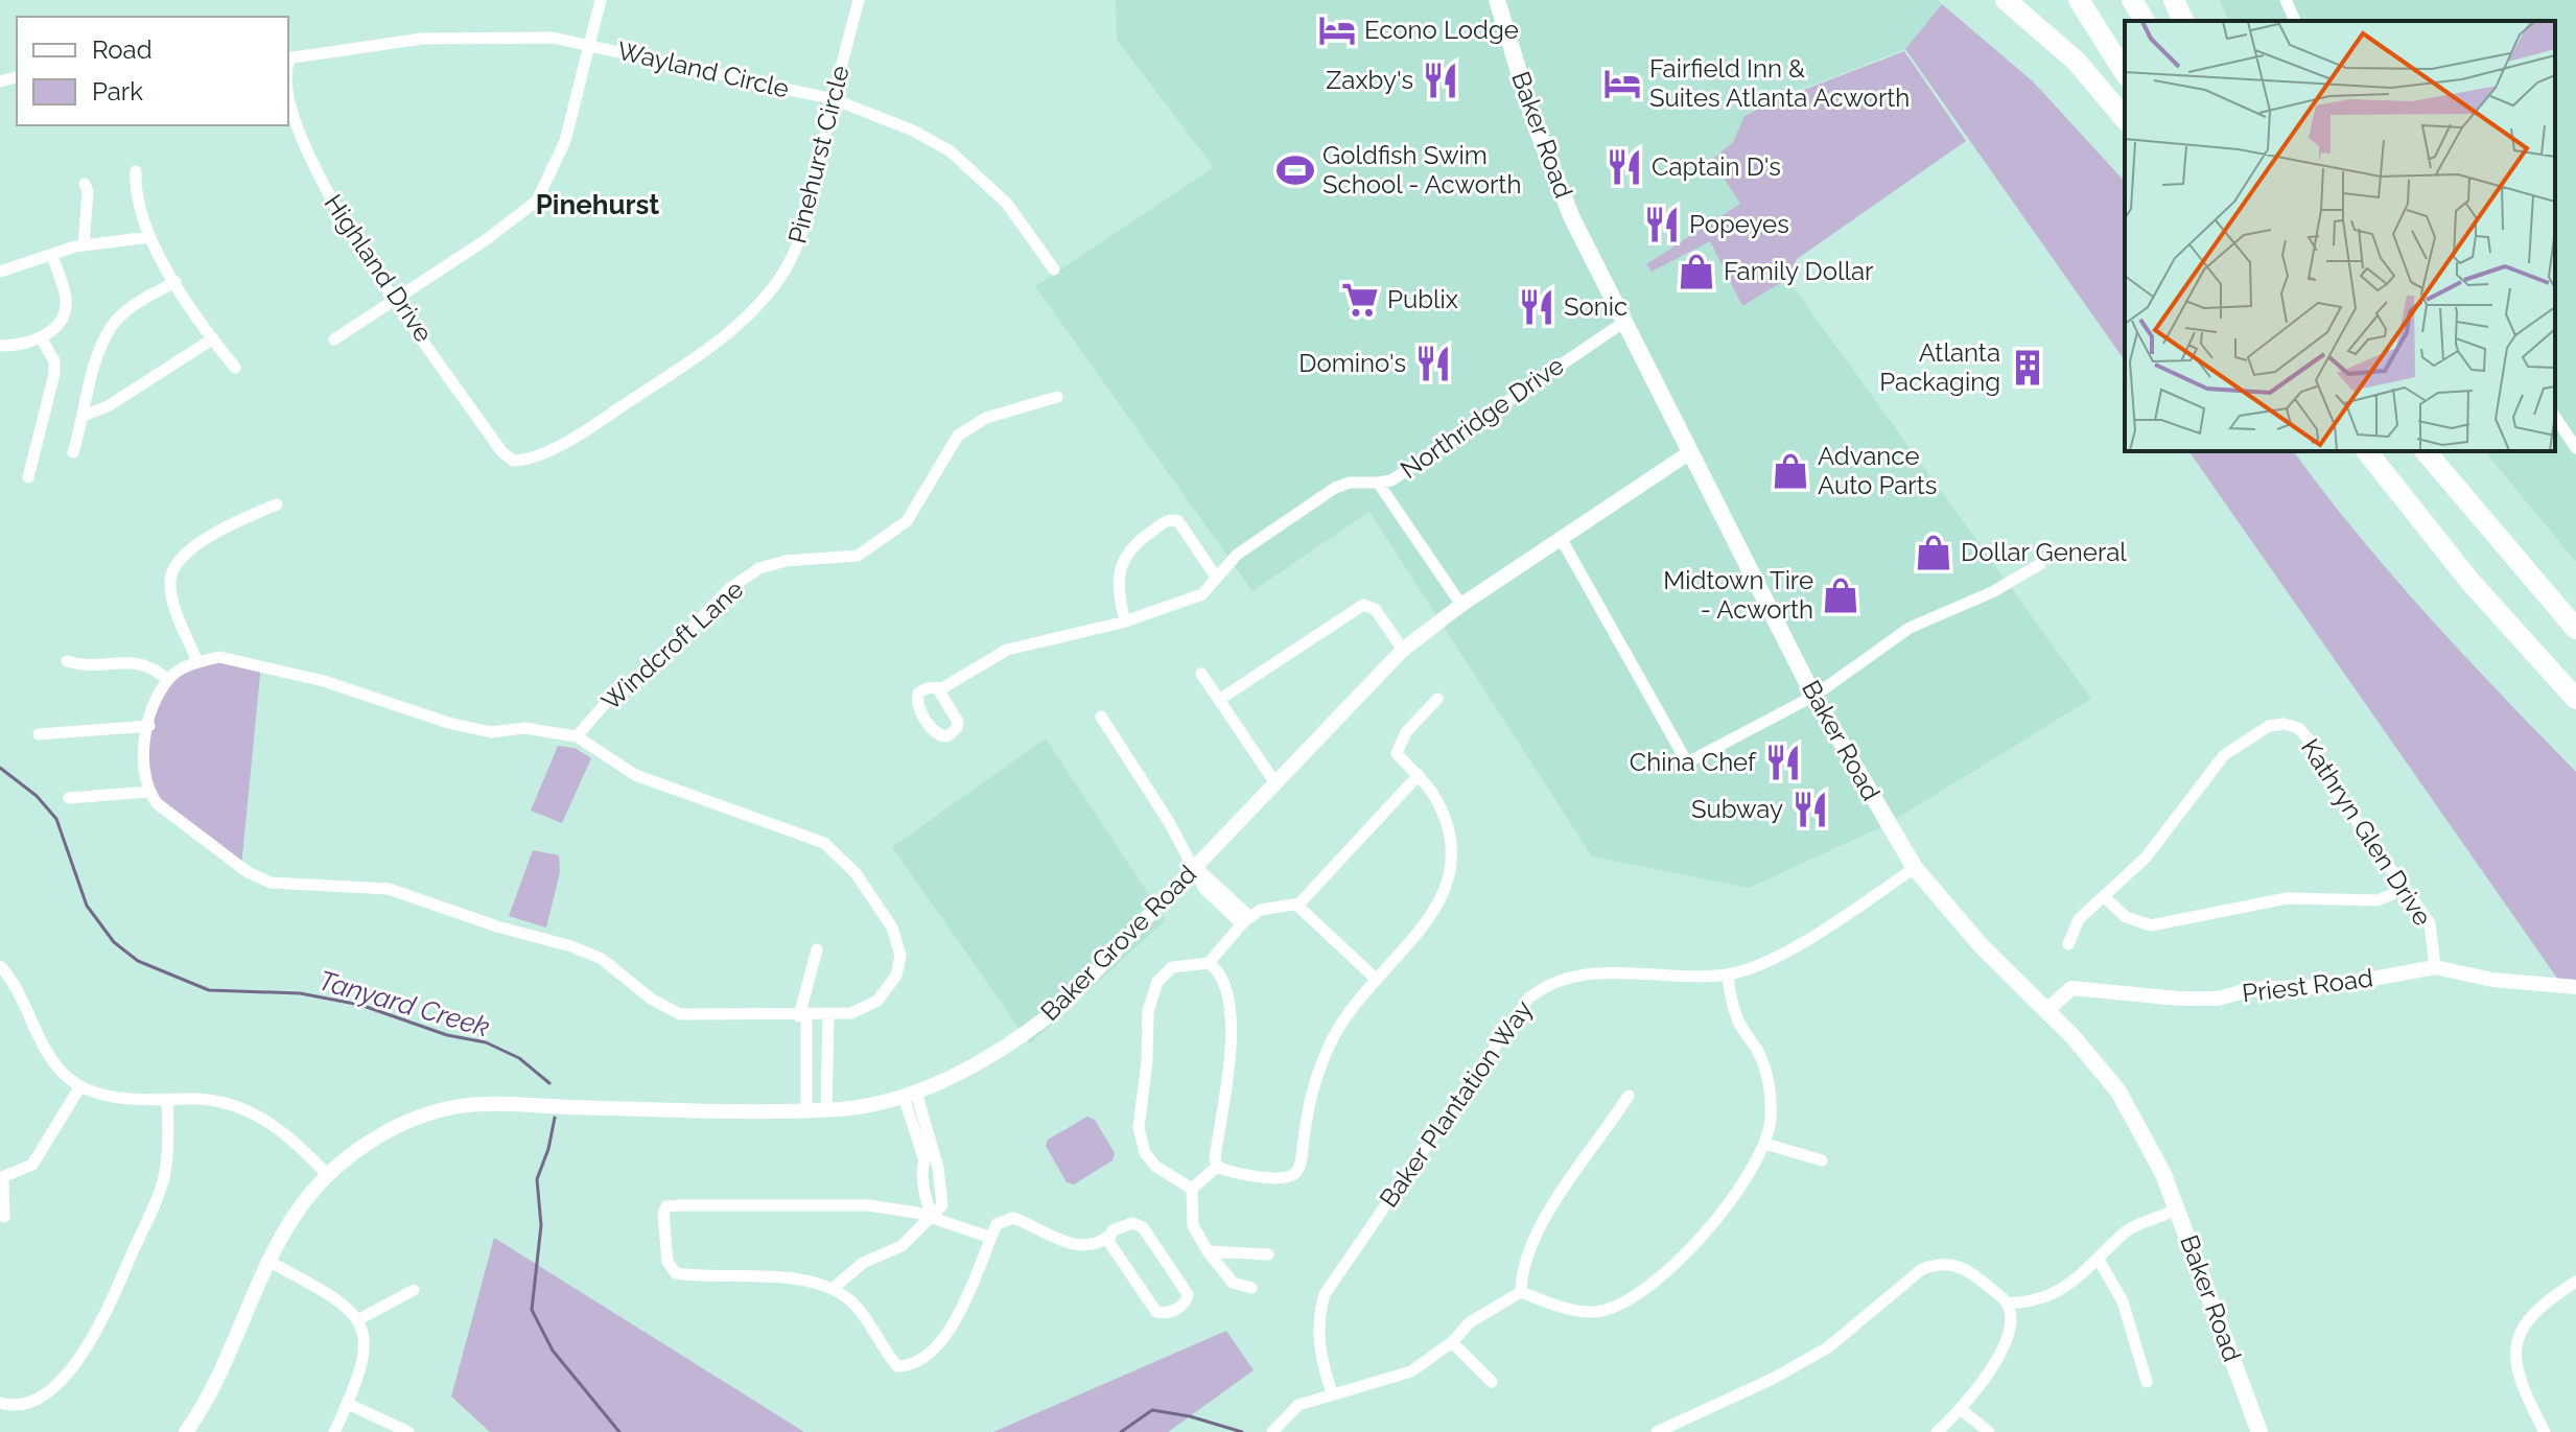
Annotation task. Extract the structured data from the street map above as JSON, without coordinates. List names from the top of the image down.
{
  "streets": {
    "main road": ["Baker Road"],
    "street": [
      "Wayland Circle",
      "Pinehurst Circle",
      "Highland Drive",
      "Northridge Drive",
      "Windcroft Lane",
      "Kathryn Glen Drive",
      "Baker Grove Road",
      "Priest Road",
      "Baker Plantation Way"
    ]
  },
  "crossings": [
    ["Wayland Circle", "Pinehurst Circle"],
    ["Wayland Circle", "Highland Drive"],
    ["Baker Road", "Northridge Drive"],
    ["Baker Road", "Baker Grove Road"],
    ["Baker Road", "Priest Road"],
    ["Baker Road", "Baker Plantation Way"],
    ["Pinehurst Circle", "Highland Drive"],
    ["Northridge Drive", "Baker Grove Road"],
    ["Kathryn Glen Drive", "Priest Road"]
  ],
  "districts": ["Pinehurst"],
  "water": ["Tanyard Creek"],
  "places": {
    "hotel": ["Econo Lodge", "Fairfield Inn & Suites Atlanta Acworth"],
    "restaurant": [
      "Zaxby's",
      "Captain D's",
      "Popeyes",
      "Sonic",
      "Domino's",
      "China Chef",
      "Subway"
    ],
    "sports": ["Goldfish Swim School - Acworth"],
    "shop": [
      "Family Dollar",
      "Advance Auto Parts",
      "Dollar General",
      "Midtown Tire - Acworth"
    ],
    "supermarket": ["Publix"],
    "building": ["Atlanta Packaging"]
  },
  "legend": ["Road", "Park"]
}
